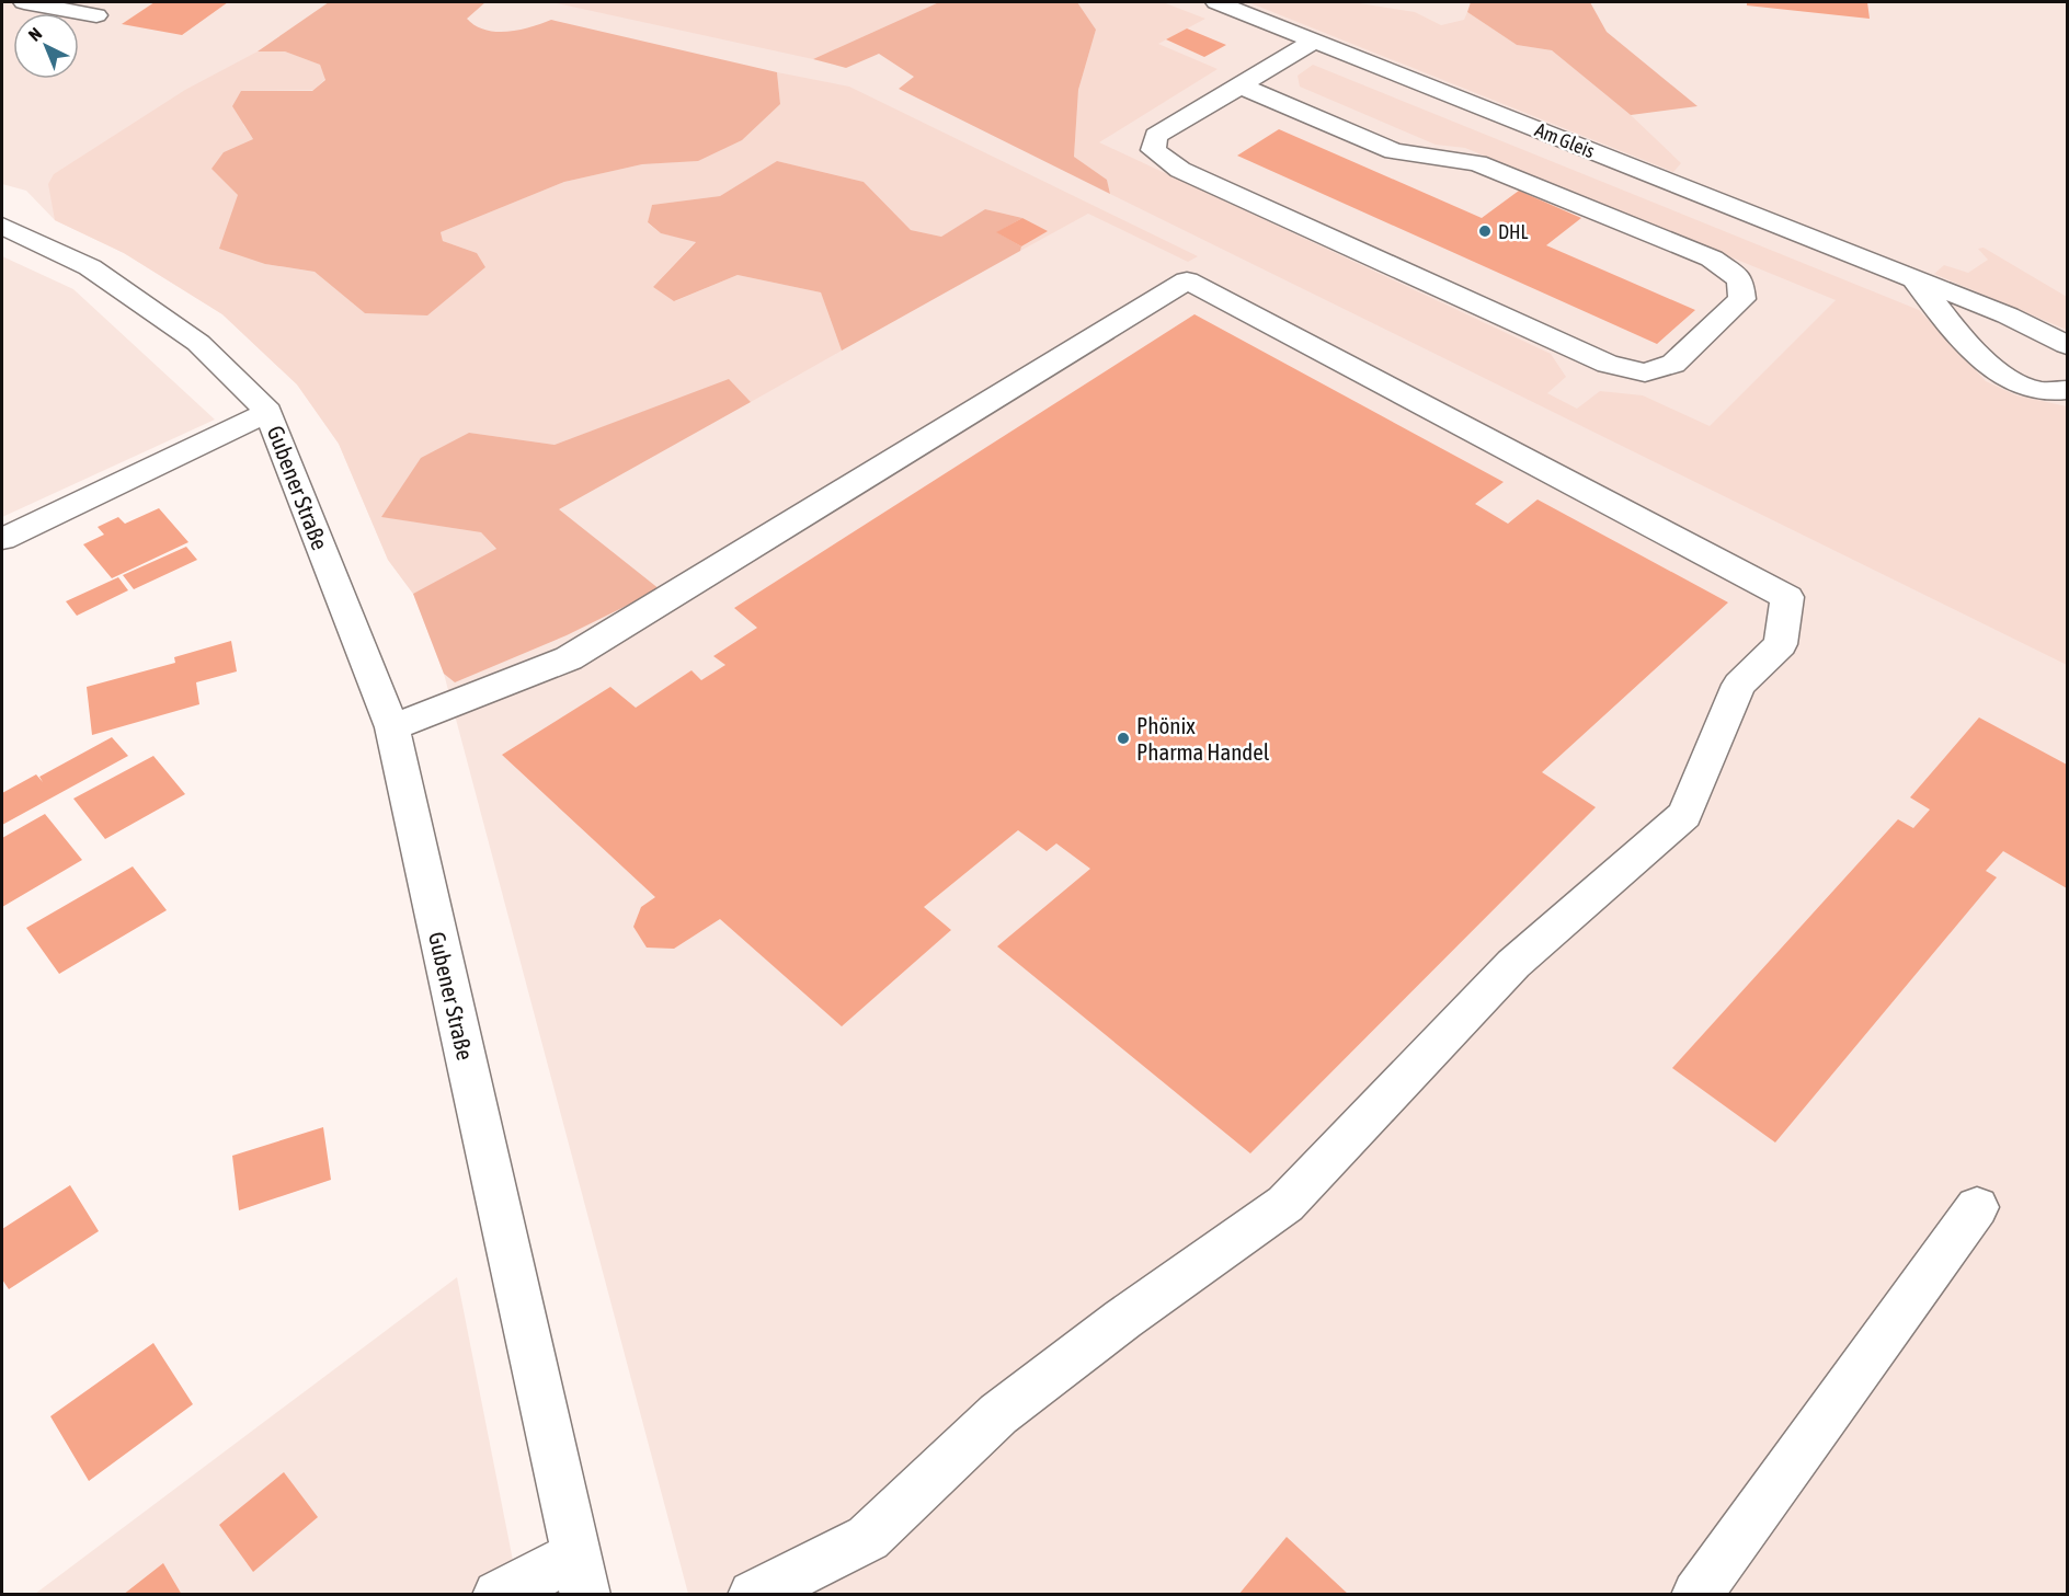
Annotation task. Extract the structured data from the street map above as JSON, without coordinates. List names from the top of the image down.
{
  "streets": {
    "street": ["Am Gleis", "Gubener Straße"]
  },
  "places": ["DHL", "Phönix Pharma Handel"],
  "north": "top left"
}
